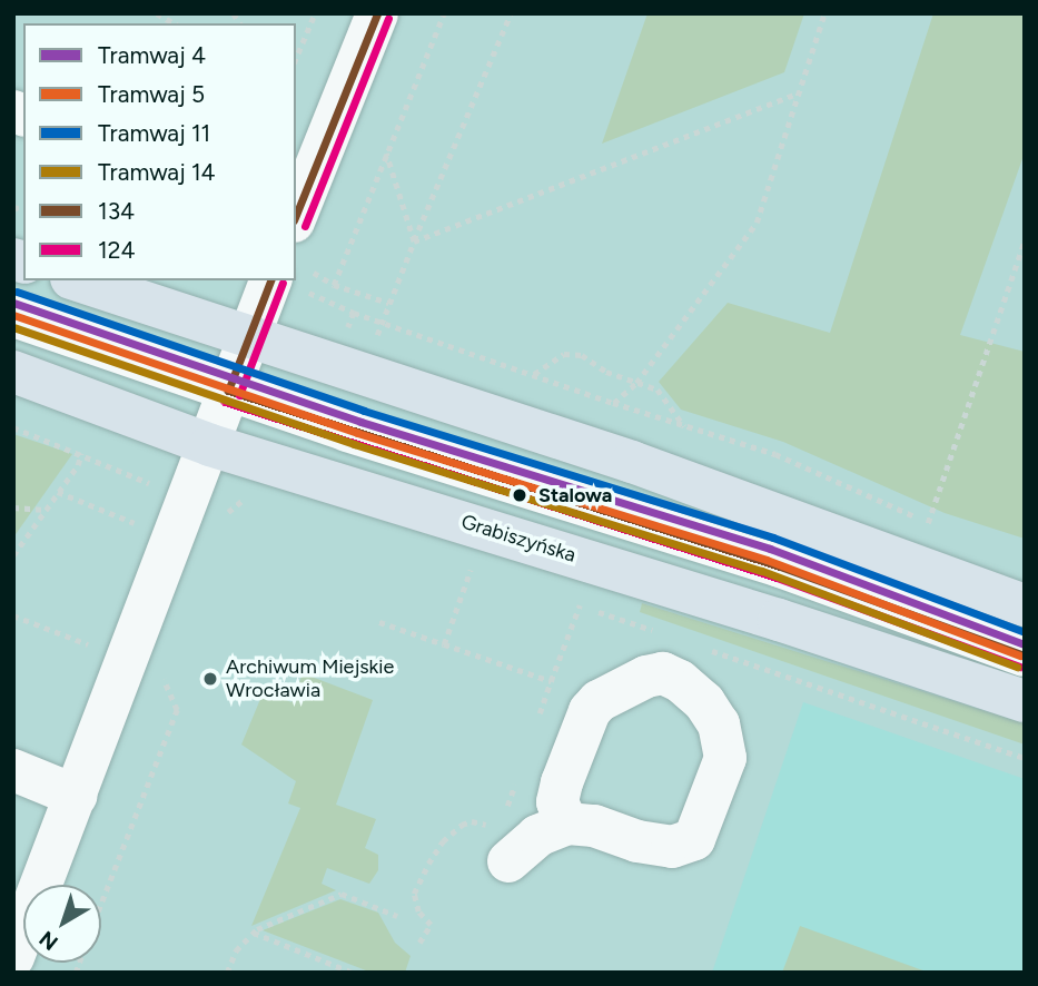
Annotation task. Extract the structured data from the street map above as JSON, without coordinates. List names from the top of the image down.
{
  "streets": {
    "main road": ["Grabiszyńska"]
  },
  "places": ["Stalowa", "Archiwum Miejskie Wrocławia"],
  "lines": [
    "transit line 134",
    "transit line 124",
    "tram line 11",
    "tram line 4",
    "tram line 5",
    "tram line 14"
  ],
  "legend": [
    "Tramwaj 4",
    "Tramwaj 5",
    "Tramwaj 11",
    "Tramwaj 14",
    "134",
    "124"
  ],
  "north": "bottom left"
}
